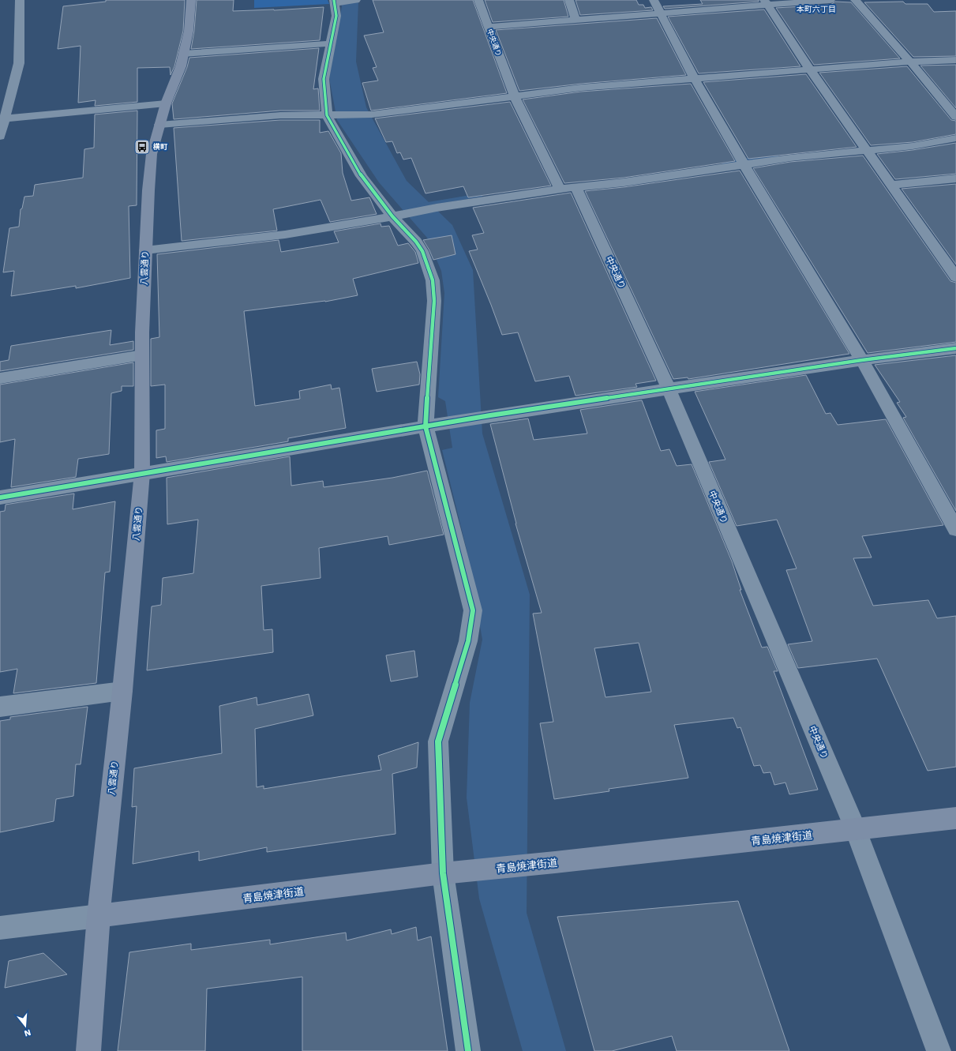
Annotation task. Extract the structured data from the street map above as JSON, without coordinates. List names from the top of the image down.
{
  "streets": {
    "main road": ["八雲通り", "青島焼津街道"],
    "street": ["中央通り"]
  },
  "crossings": [
    ["中央通り", "青島焼津街道"],
    ["八雲通り", "青島焼津街道"]
  ],
  "districts": ["本町六丁目"],
  "places": {
    "bus stop": ["横町"]
  },
  "north": "bottom"
}
